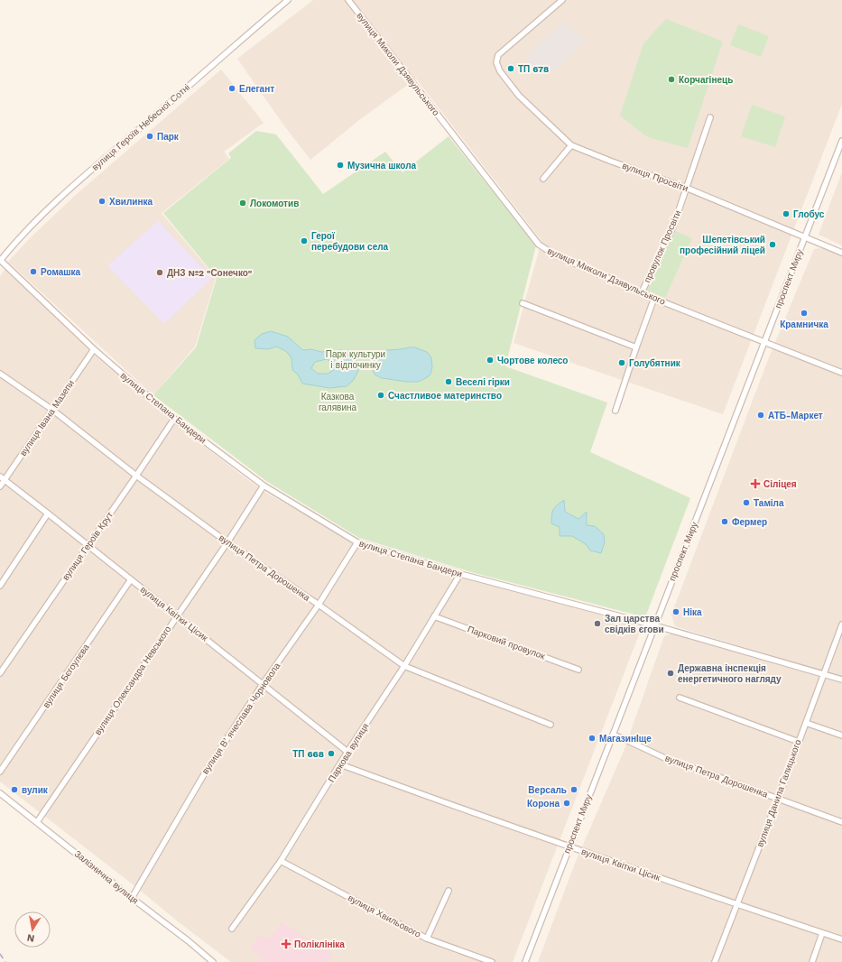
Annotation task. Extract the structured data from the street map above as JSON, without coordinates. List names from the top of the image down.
{
  "streets": {
    "street": [
      "вулиця Миколи Дзявульського",
      "вулиця Героїв Небесної Сотні",
      "вулиця Просвіти",
      "провулок Просвіти",
      "проспект Миру",
      "вулиця Степана Бандери",
      "вулиця Івана Мазепи",
      "вулиця Героїв Крут",
      "вулиця Петра Дорошенка",
      "вулиця Квітки Цісик",
      "Парковий провулок",
      "вулиця Бєгоулєва",
      "вулиця Олександра Невського",
      "вулиця Вʼячеслава Чорновола",
      "Паркова вулиця",
      "вулиця Данила Галицького",
      "Залізнична вулиця",
      "вулиця Хвильового"
    ]
  },
  "crossings": [
    ["вулиця Миколи Дзявульського", "провулок Просвіти"],
    ["вулиця Миколи Дзявульського", "проспект Миру"],
    ["вулиця Героїв Небесної Сотні", "вулиця Степана Бандери"],
    ["вулиця Просвіти", "провулок Просвіти"],
    ["вулиця Просвіти", "проспект Миру"],
    ["проспект Миру", "вулиця Степана Бандери"],
    ["проспект Миру", "вулиця Петра Дорошенка"],
    ["проспект Миру", "вулиця Квітки Цісик"],
    ["вулиця Степана Бандери", "вулиця Івана Мазепи"],
    ["вулиця Степана Бандери", "вулиця Героїв Крут"],
    ["вулиця Степана Бандери", "вулиця Олександра Невського"],
    ["вулиця Степана Бандери", "вулиця Вʼячеслава Чорновола"],
    ["вулиця Степана Бандери", "Паркова вулиця"],
    ["вулиця Степана Бандери", "вулиця Данила Галицького"],
    ["вулиця Івана Мазепи", "вулиця Петра Дорошенка"],
    ["вулиця Івана Мазепи", "вулиця Квітки Цісик"],
    ["вулиця Героїв Крут", "вулиця Петра Дорошенка"],
    ["вулиця Героїв Крут", "вулиця Квітки Цісик"],
    ["вулиця Петра Дорошенка", "вулиця Олександра Невського"],
    ["вулиця Петра Дорошенка", "вулиця Вʼячеслава Чорновола"],
    ["вулиця Петра Дорошенка", "Паркова вулиця"],
    ["вулиця Петра Дорошенка", "вулиця Данила Галицького"],
    ["вулиця Квітки Цісик", "вулиця Бєгоулєва"],
    ["вулиця Квітки Цісик", "вулиця Олександра Невського"],
    ["вулиця Квітки Цісик", "вулиця Вʼячеслава Чорновола"],
    ["вулиця Квітки Цісик", "Паркова вулиця"],
    ["вулиця Квітки Цісик", "вулиця Данила Галицького"],
    ["Парковий провулок", "Паркова вулиця"],
    ["вулиця Олександра Невського", "Залізнична вулиця"],
    ["вулиця Вʼячеслава Чорновола", "Залізнична вулиця"],
    ["Паркова вулиця", "вулиця Хвильового"]
  ],
  "parks": ["Парк культури і відпочинку", "Казкова галявина"],
  "places": {
    "other": [
      "ТП 678",
      "Корчагінець",
      "Елегант",
      "Парк",
      "Музична школа",
      "Хвилинка",
      "Локомотив",
      "Глобус",
      "Герої перебудови села",
      "Шепетівський професійний ліцей",
      "Ромашка",
      "ДНЗ №2 \"Сонечко\"",
      "Крамничка",
      "Чортове колесо",
      "Голубятник",
      "Веселі гірки",
      "Счастливое материнство",
      "АТБ-Маркет",
      "Таміла",
      "Фермер",
      "Ніка",
      "Зал царства свідків єгови",
      "Державна інспекція енергетичного нагляду",
      "МагазинІще",
      "ТП 668",
      "вулик",
      "Версаль",
      "Корона"
    ],
    "health": ["Сіліцея", "Поліклініка"]
  },
  "north": "bottom"
}
